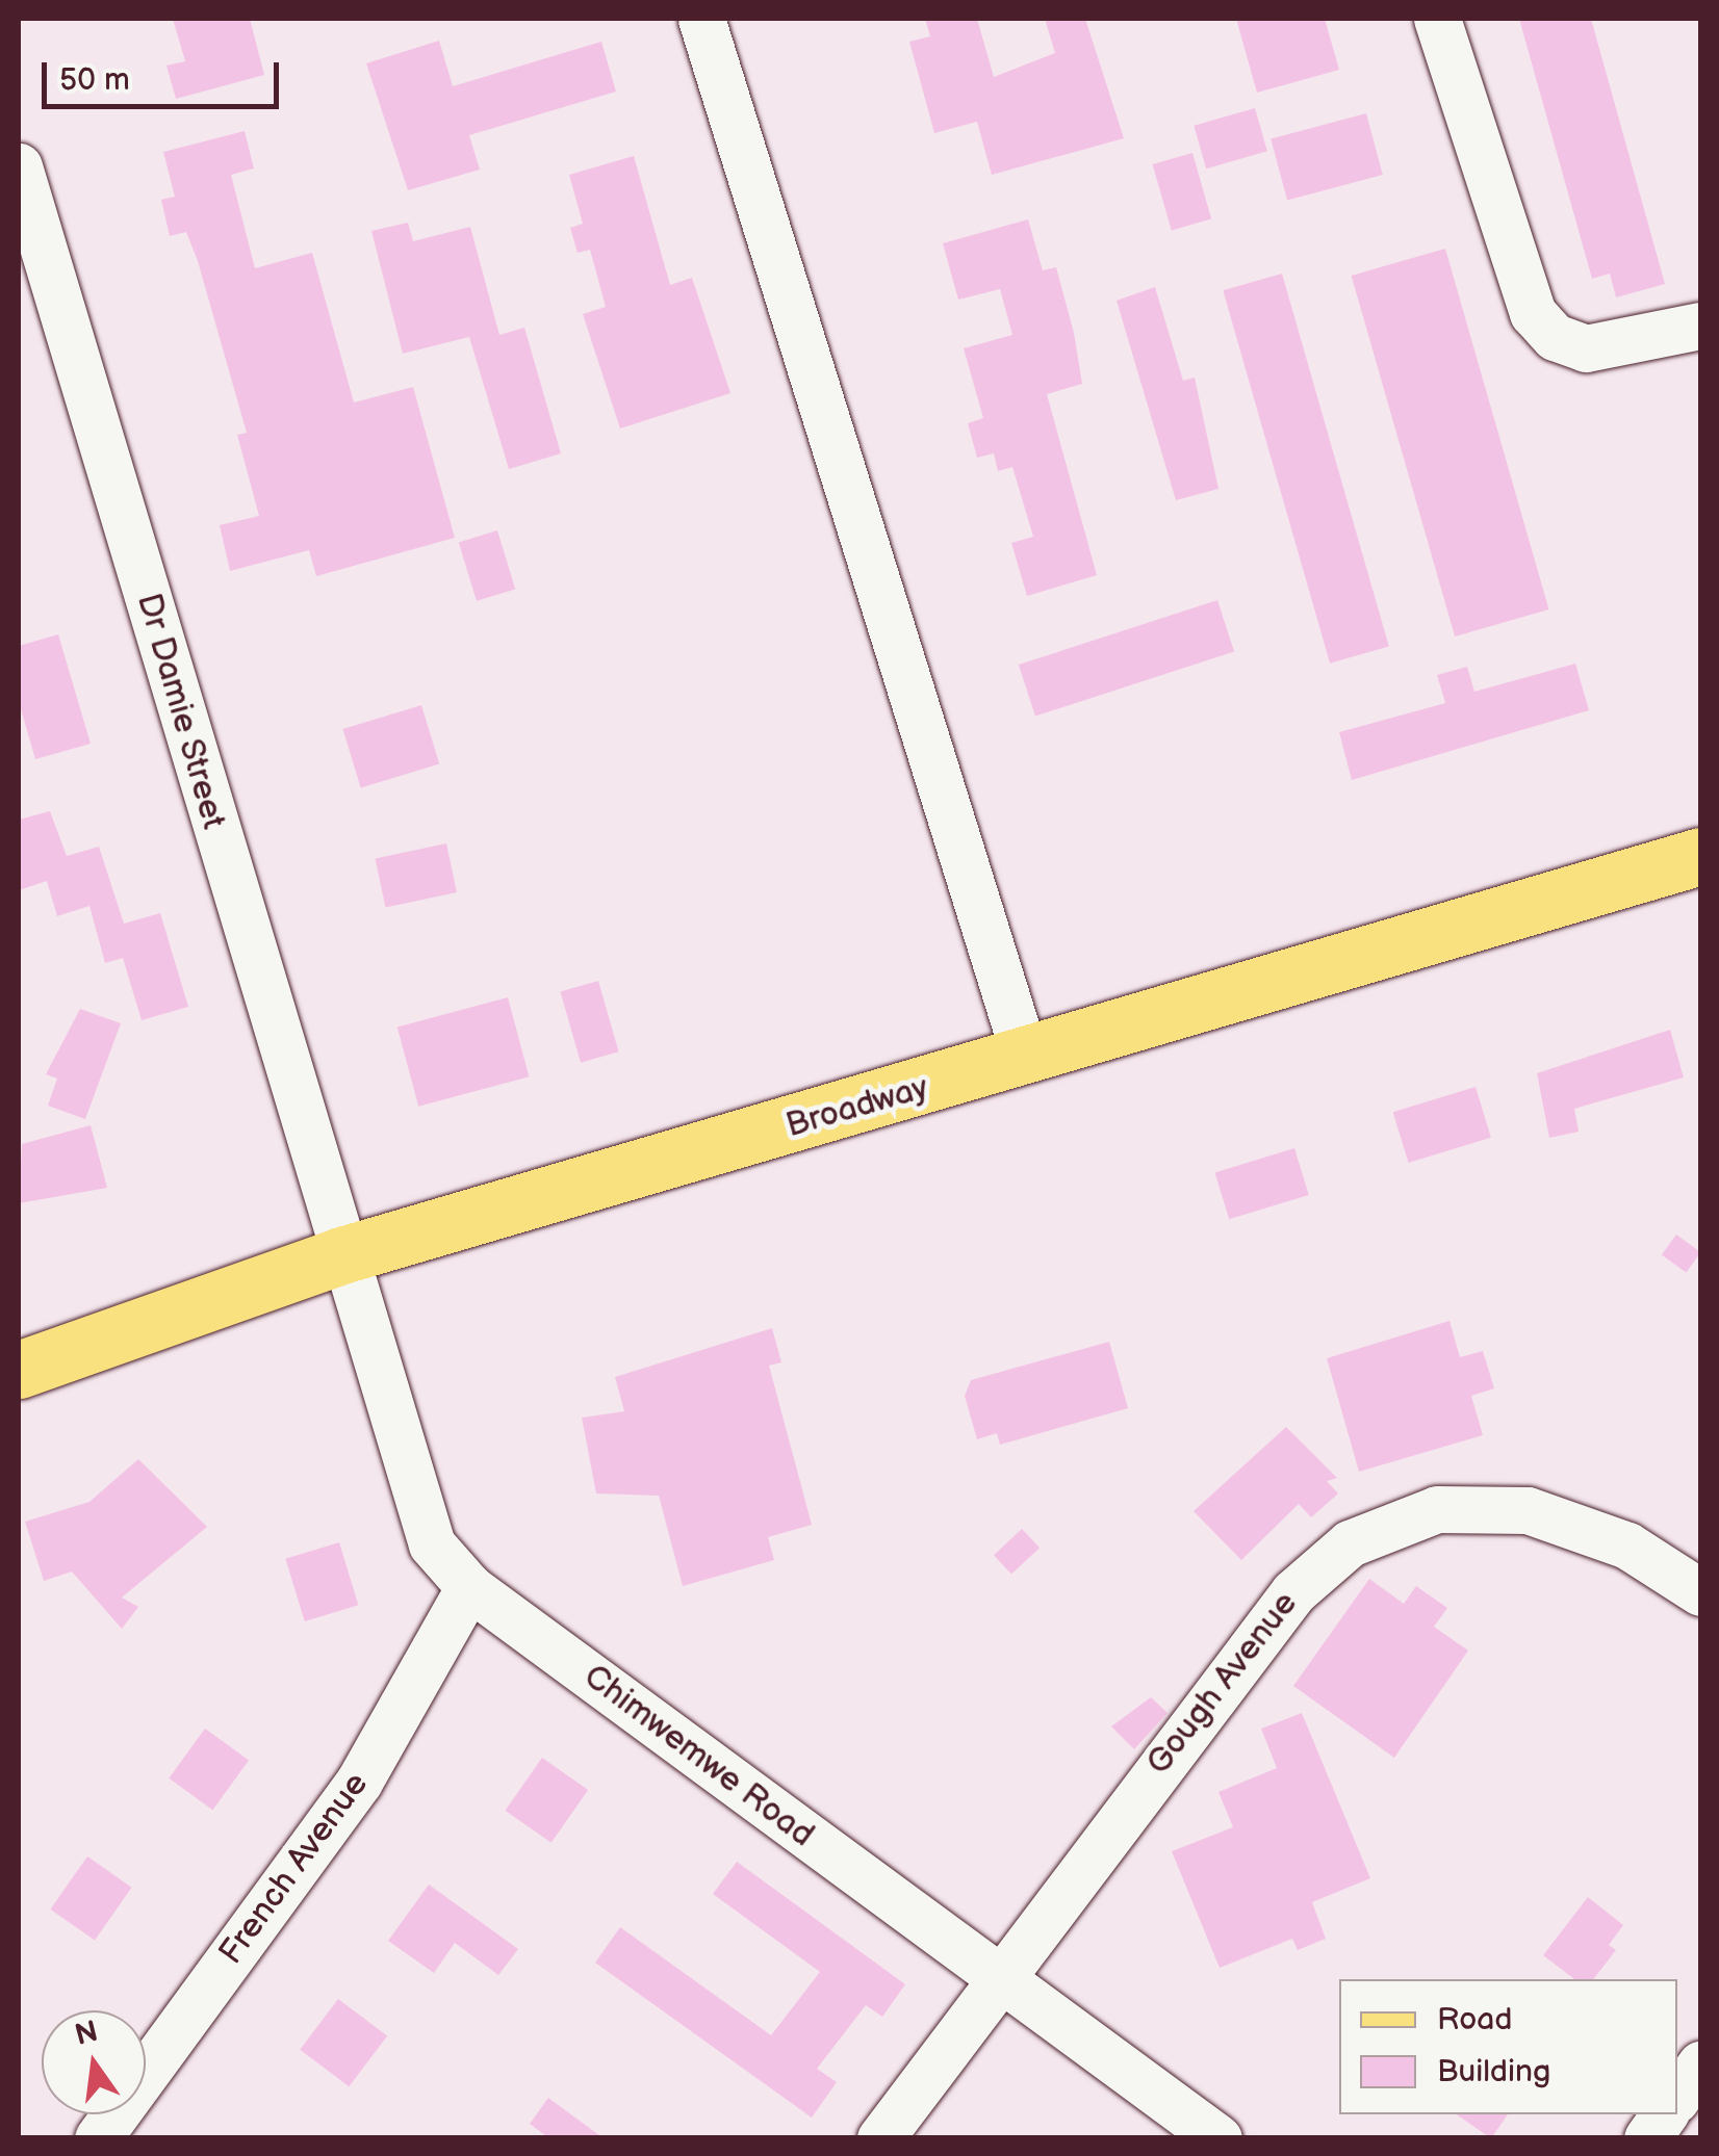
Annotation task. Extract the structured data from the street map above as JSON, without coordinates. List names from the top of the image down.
{
  "streets": {
    "main road": ["Broadway"],
    "street": [
      "Dr Damie Street",
      "Gough Avenue",
      "Chimwemwe Road",
      "French Avenue"
    ]
  },
  "crossings": [
    ["Dr Damie Street", "Broadway"],
    ["Dr Damie Street", "Chimwemwe Road"],
    ["Broadway", "Chimwemwe Road"],
    ["Gough Avenue", "Chimwemwe Road"],
    ["Chimwemwe Road", "French Avenue"]
  ],
  "legend": ["Road", "Building"],
  "scale_bar": "50 m",
  "north": "top"
}
